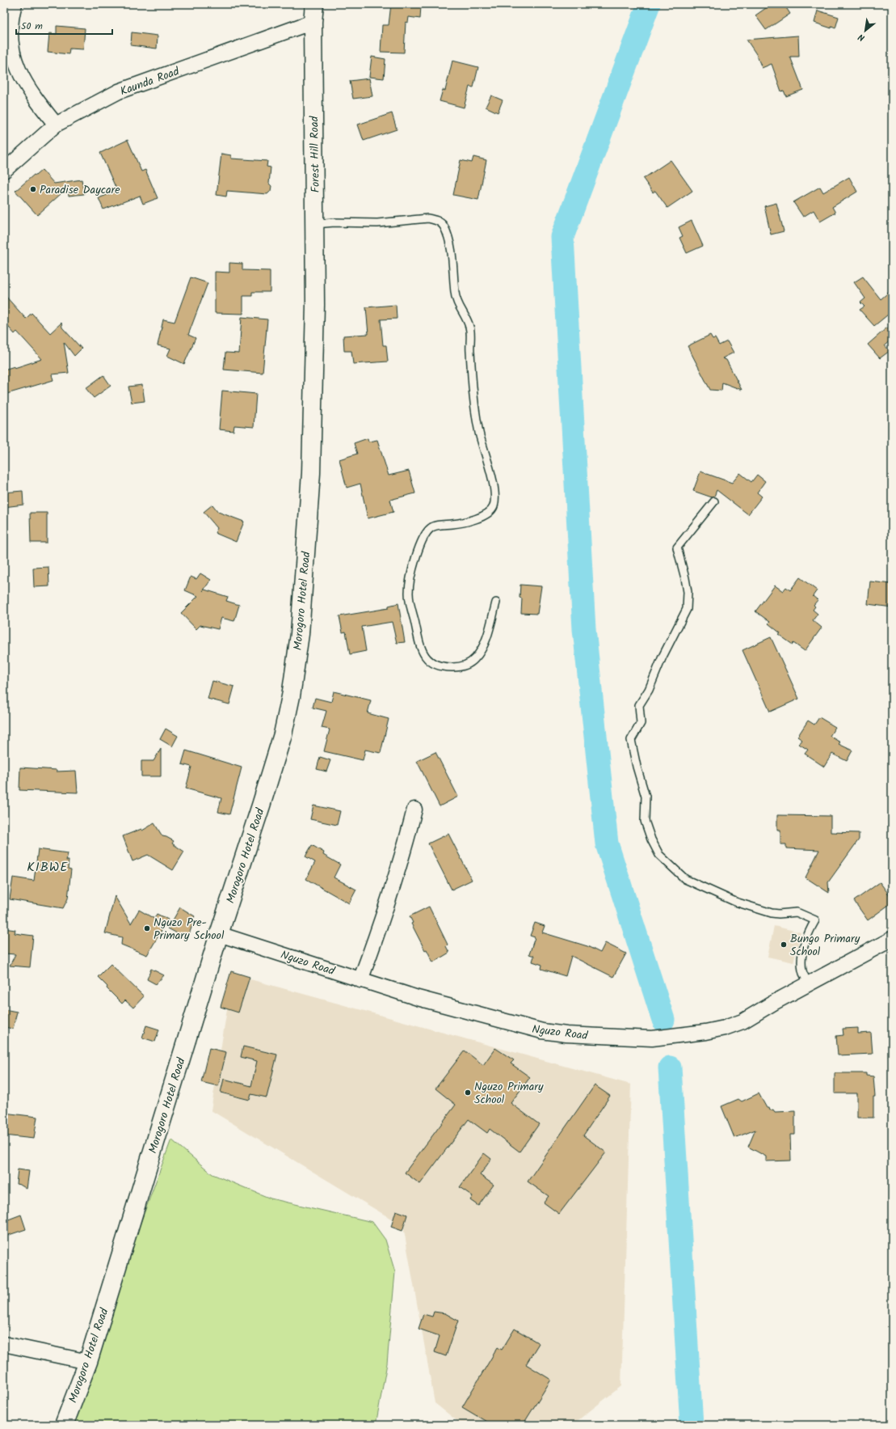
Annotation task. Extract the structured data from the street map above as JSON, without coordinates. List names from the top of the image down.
{
  "streets": {
    "street": [
      "Kaunda Road",
      "Forest Hill Road",
      "Morogoro Hotel Road",
      "Nguzo Road"
    ]
  },
  "crossings": [
    ["Kaunda Road", "Forest Hill Road"],
    ["Forest Hill Road", "Morogoro Hotel Road"],
    ["Morogoro Hotel Road", "Nguzo Road"]
  ],
  "districts": ["KIBWE"],
  "places": [
    "Paradise Daycare",
    "Nguzo Pre- Primary School",
    "Bungo Primary School",
    "Nguzo Primary School"
  ],
  "scale_bar": "50 m",
  "north": "bottom left"
}
